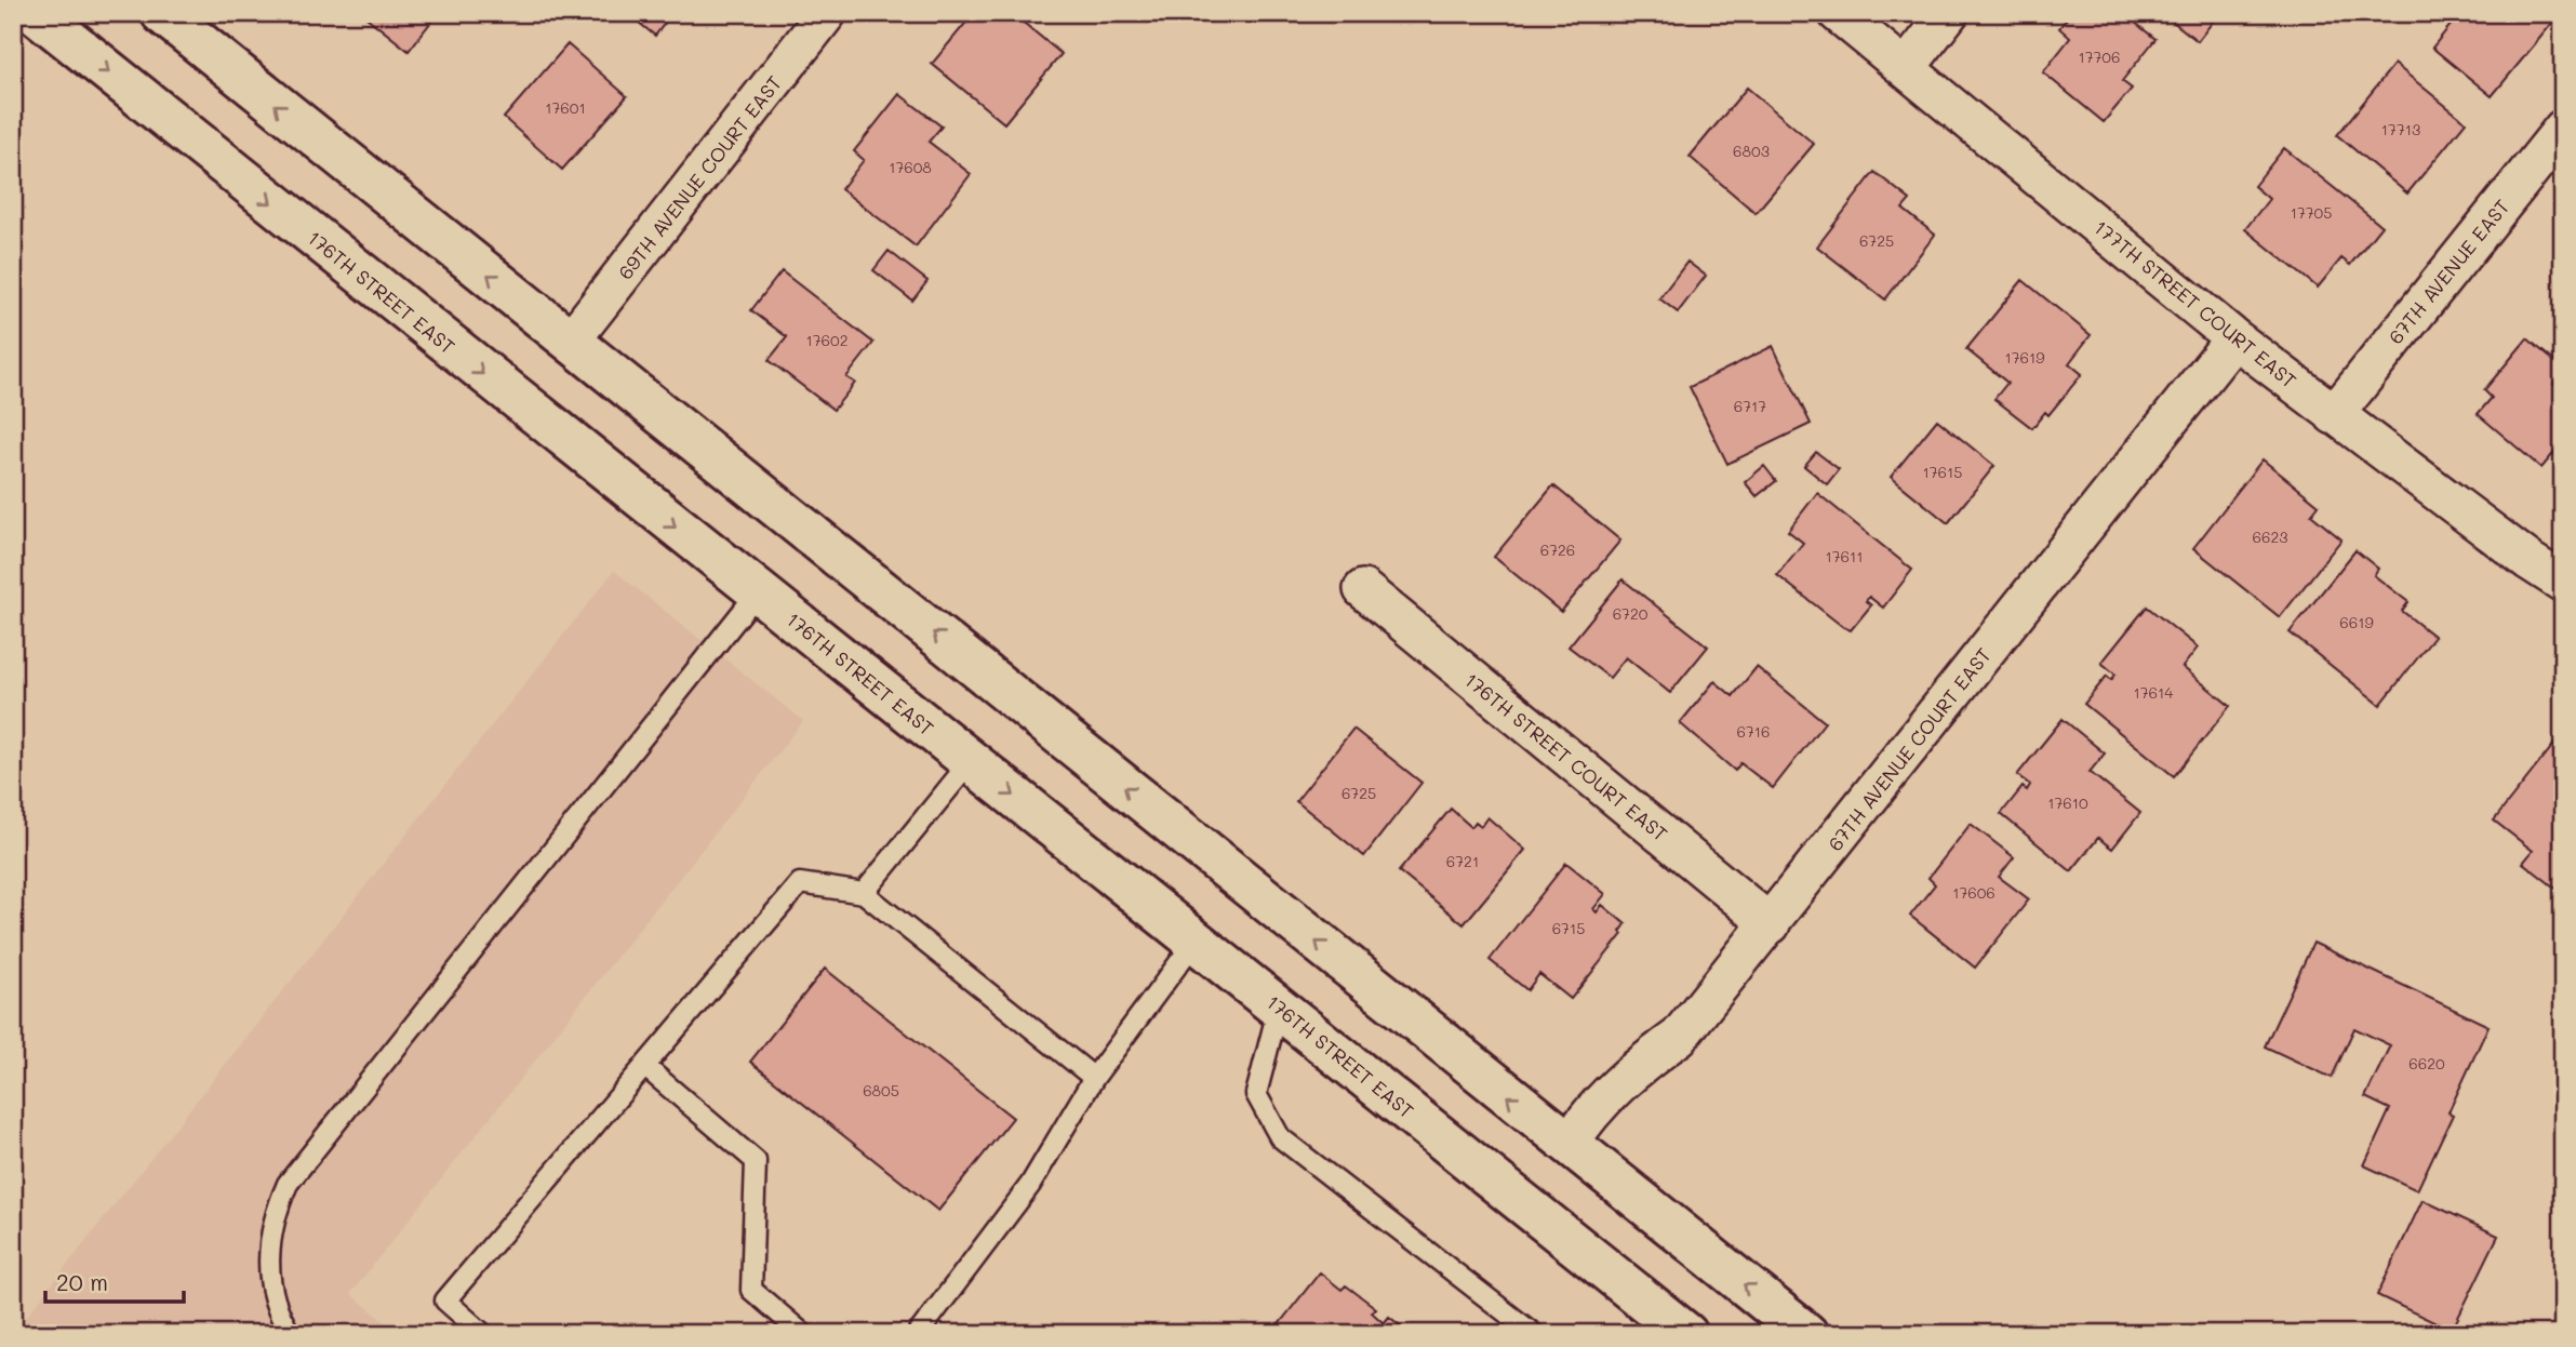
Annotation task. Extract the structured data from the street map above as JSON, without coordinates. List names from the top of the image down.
{
  "streets": {
    "main road": ["176TH STREET EAST"],
    "street": [
      "69TH AVENUE COURT EAST",
      "67TH AVENUE EAST",
      "177TH STREET COURT EAST",
      "67TH AVENUE COURT EAST",
      "176TH STREET COURT EAST"
    ]
  },
  "crossings": [
    ["67TH AVENUE EAST", "177TH STREET COURT EAST"],
    ["177TH STREET COURT EAST", "67TH AVENUE COURT EAST"],
    ["67TH AVENUE COURT EAST", "176TH STREET COURT EAST"]
  ],
  "house_numbers": [
    "17706",
    "17601",
    "17713",
    "6803",
    "17608",
    "17705",
    "6725",
    "17602",
    "17619",
    "6717",
    "17615",
    "6623",
    "6726",
    "17611",
    "6720",
    "6619",
    "17614",
    "6716",
    "6725",
    "17610",
    "6721",
    "17606",
    "6715",
    "6620",
    "6805"
  ],
  "scale_bar": "20 m"
}
